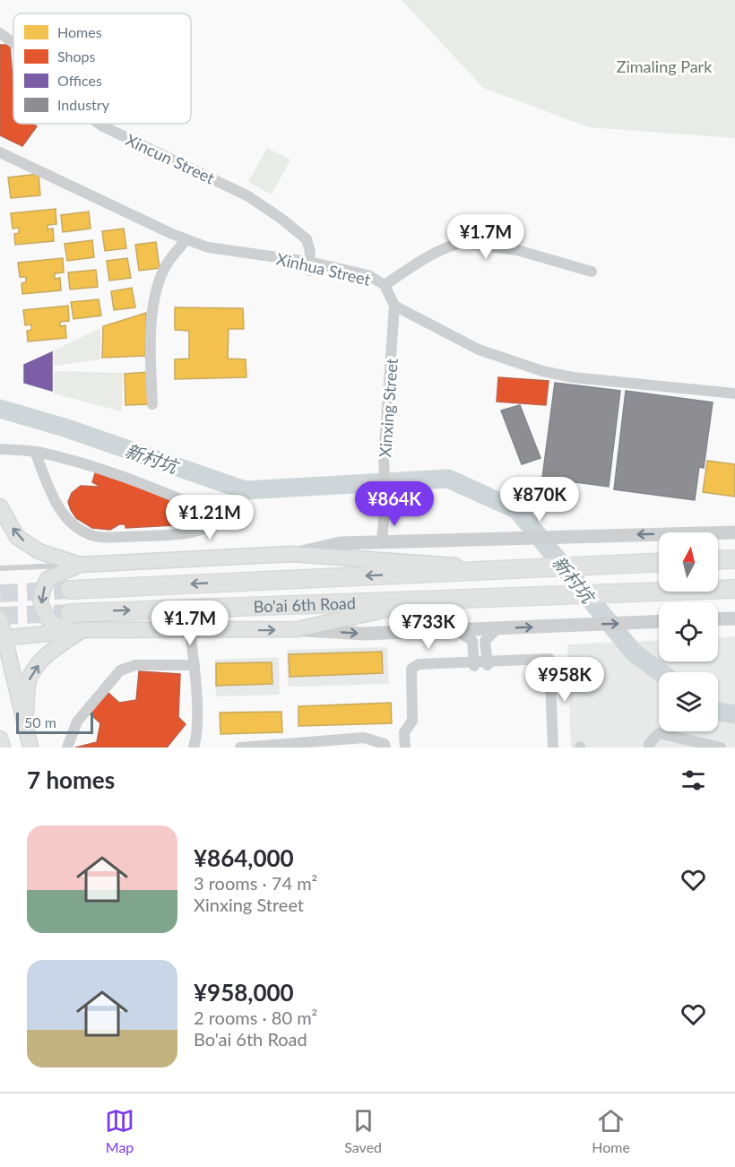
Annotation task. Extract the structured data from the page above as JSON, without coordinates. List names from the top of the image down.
{
  "streets": {
    "highway": ["Bo'ai 6th Road"],
    "street": ["Xincun Street", "Xinhua Street", "Xinxing Street"]
  },
  "crossings": [
    ["Xincun Street", "Xinhua Street"],
    ["Xinhua Street", "Xinxing Street"]
  ],
  "water": ["新村坑"],
  "parks": ["Zimaling Park"],
  "legend": [
    "Homes",
    "Shops",
    "Offices",
    "Industry"
  ],
  "scale_bar": "50 m",
  "north": "top",
  "page": {
    "price": [
      "¥1.7M",
      "¥870K",
      "¥864K",
      "¥1.21M",
      "¥1.7M",
      "¥733K",
      "¥958K"
    ],
    "scale": "50 m",
    "heading": "7 homes",
    "list": [
      {
        "name": "¥864,000",
        "note": "3 rooms · 74 m² · Xinxing Street"
      },
      {
        "name": "¥958,000",
        "note": "2 rooms · 80 m² · Bo'ai 6th Road"
      }
    ],
    "tabs": ["Map", "Saved", "Home"]
  }
}
